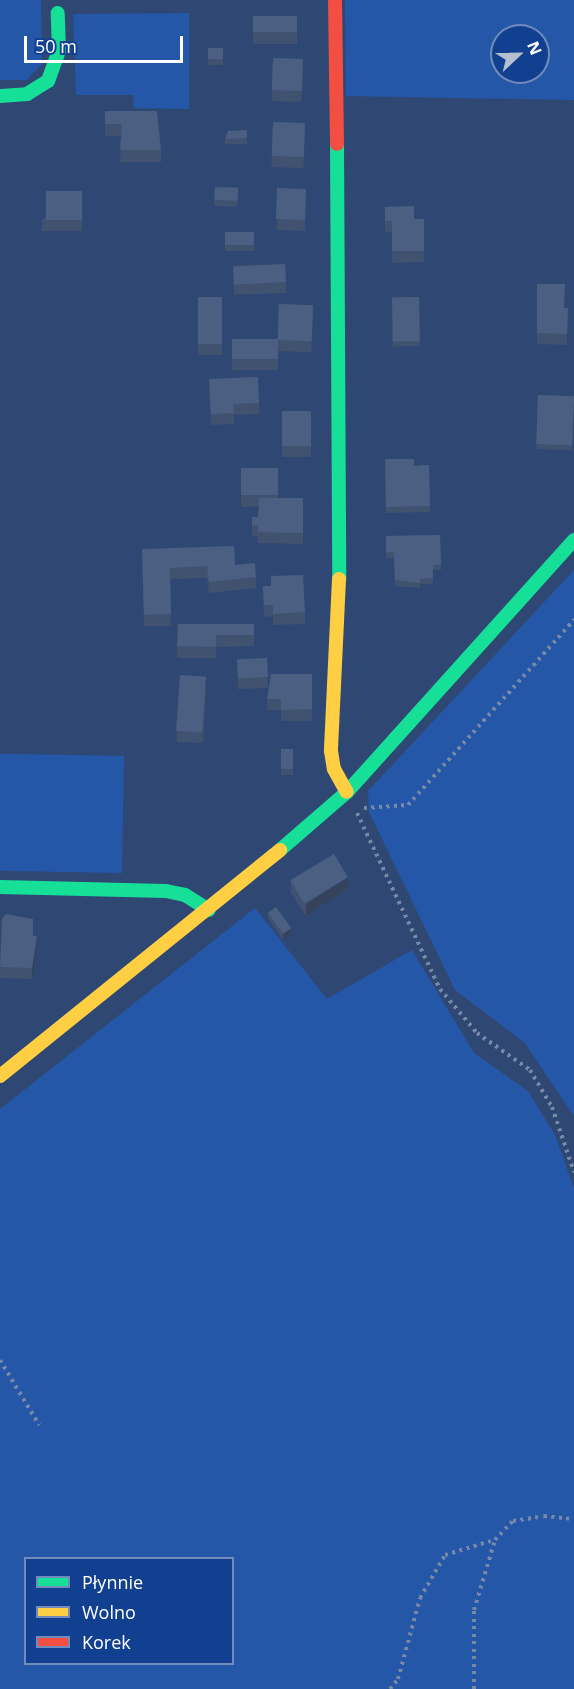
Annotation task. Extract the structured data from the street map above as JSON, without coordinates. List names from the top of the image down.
{
  "legend": ["Płynnie", "Wolno", "Korek"],
  "scale_bar": "50 m",
  "north": "right"
}
